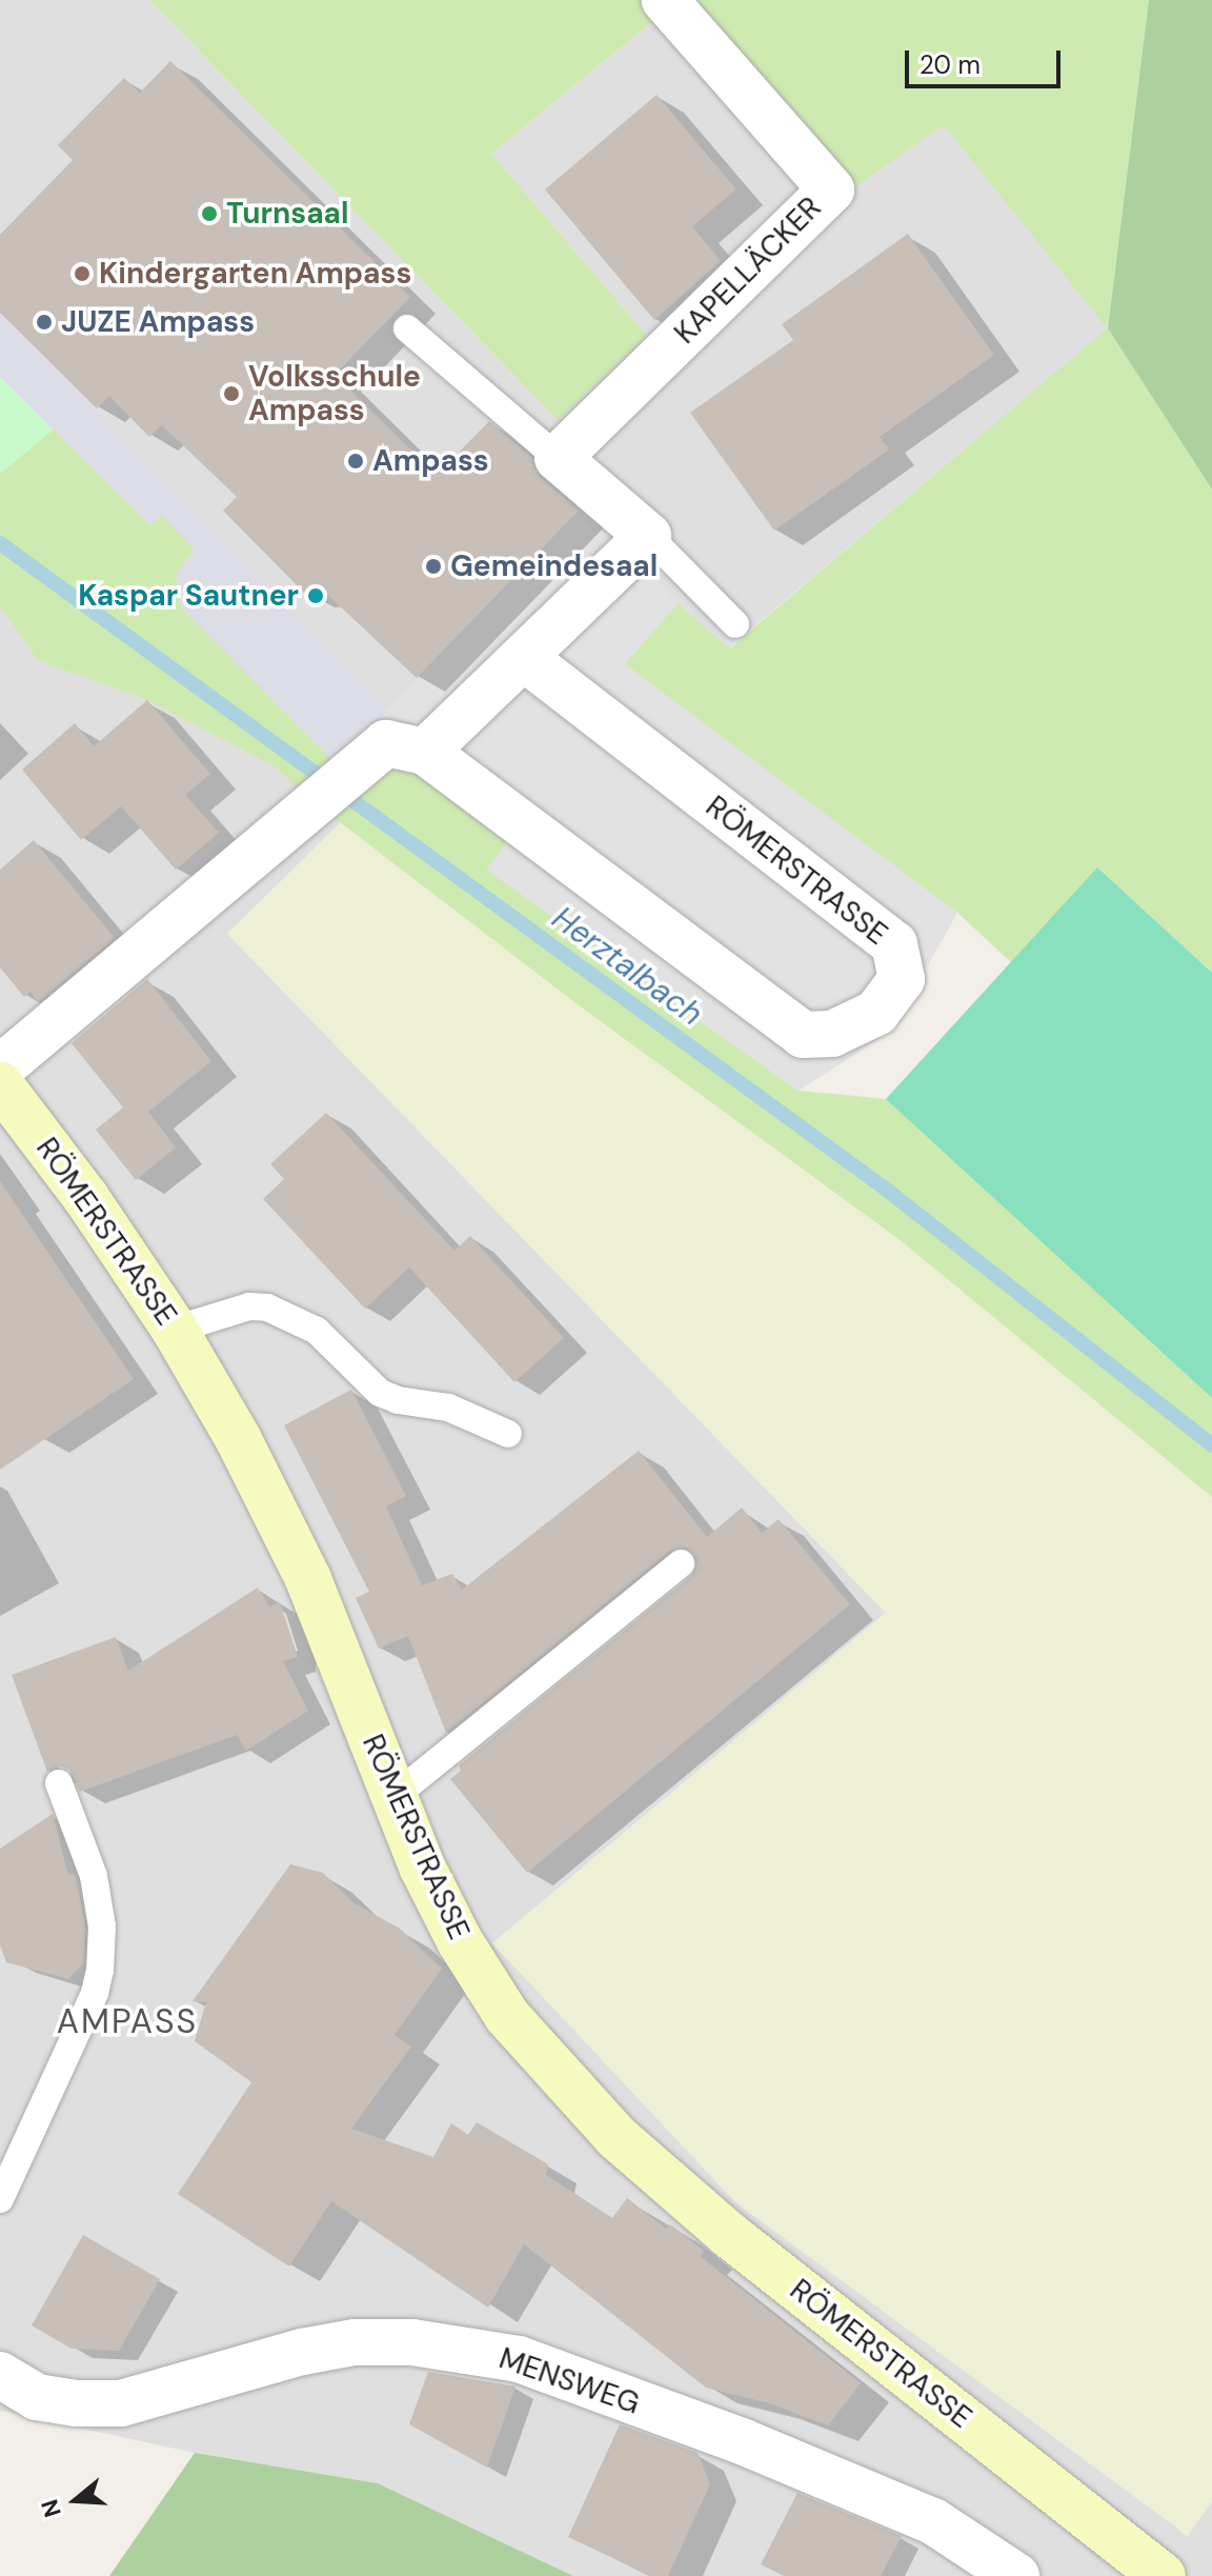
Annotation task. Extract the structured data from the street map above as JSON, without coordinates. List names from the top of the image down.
{
  "streets": {
    "street": ["KAPELLÄCKER", "RÖMERSTRASSE", "MENSWEG"]
  },
  "districts": ["AMPASS"],
  "water": ["Herztalbach"],
  "places": [
    "Turnsaal",
    "Kindergarten Ampass",
    "JUZE Ampass",
    "Volksschule Ampass",
    "Ampass",
    "Gemeindesaal",
    "Kaspar Sautner"
  ],
  "scale_bar": "20 m",
  "north": "left"
}
